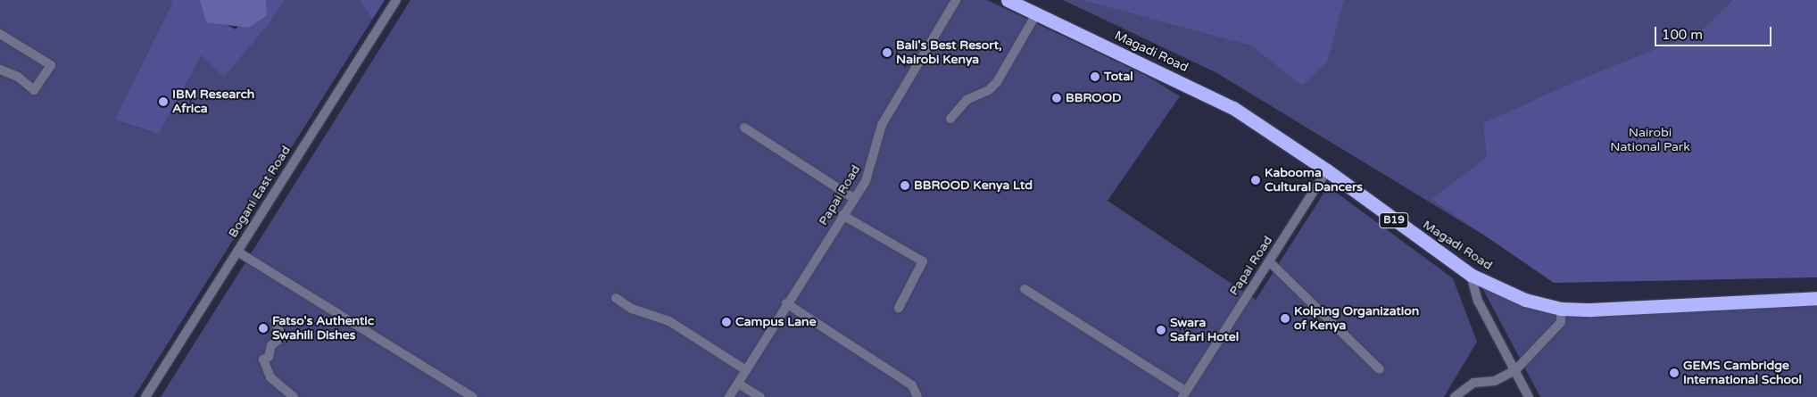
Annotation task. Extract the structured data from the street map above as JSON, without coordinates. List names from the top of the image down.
{
  "streets": {
    "highway": ["Magadi Road", "B19"],
    "street": ["Bogani East Road", "Papai Road"]
  },
  "crossings": [
    ["Magadi Road", "Papai Road"]
  ],
  "parks": ["Nairobi National Park"],
  "places": [
    "Bali's Best Resort, Nairobi Kenya",
    "Total",
    "BBROOD",
    "IBM Research Africa",
    "Kabooma Cultural Dancers",
    "BBROOD Kenya Ltd",
    "Kolping Organization of Kenya",
    "Campus Lane",
    "Fatso's Authentic Swahili Dishes",
    "Swara Safari Hotel",
    "GEMS Cambridge International School"
  ],
  "scale_bar": "100 m"
}
